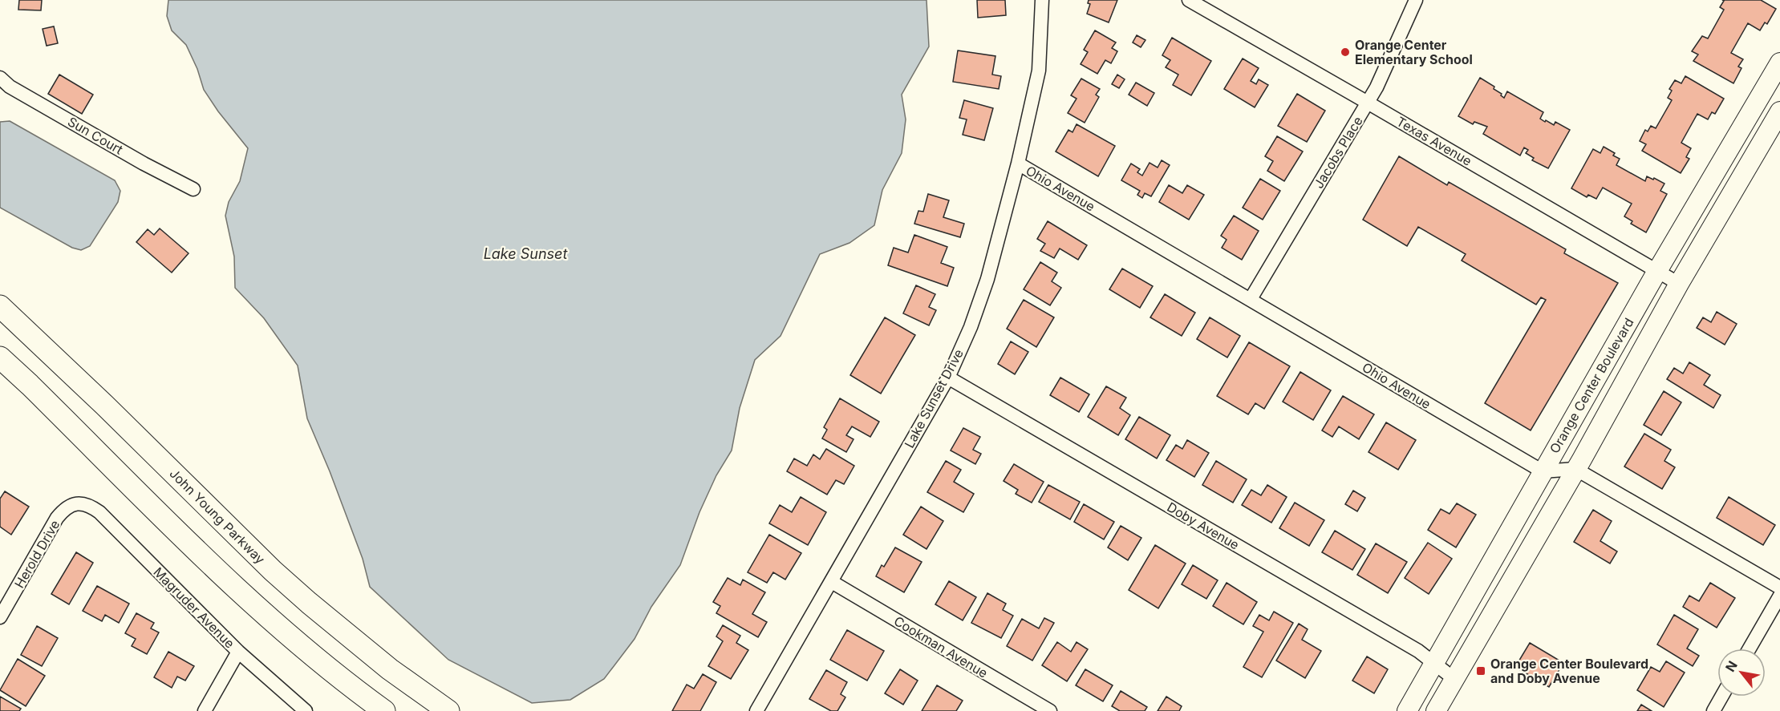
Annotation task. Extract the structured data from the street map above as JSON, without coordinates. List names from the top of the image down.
{
  "streets": {
    "main road": ["John Young Parkway"],
    "street": [
      "Sun Court",
      "Texas Avenue",
      "Jacobs Place",
      "Ohio Avenue",
      "Orange Center Boulevard",
      "Lake Sunset Drive",
      "Doby Avenue",
      "Herold Drive",
      "Magruder Avenue",
      "Cookman Avenue"
    ]
  },
  "crossings": [
    ["Texas Avenue", "Jacobs Place"],
    ["Texas Avenue", "Orange Center Boulevard"],
    ["Jacobs Place", "Ohio Avenue"],
    ["Ohio Avenue", "Orange Center Boulevard"],
    ["Ohio Avenue", "Lake Sunset Drive"],
    ["Orange Center Boulevard", "Doby Avenue"],
    ["Lake Sunset Drive", "Doby Avenue"],
    ["Lake Sunset Drive", "Cookman Avenue"],
    ["Herold Drive", "Magruder Avenue"]
  ],
  "water": ["Lake Sunset"],
  "places": {
    "other": ["Orange Center Elementary School"],
    "transit": ["Orange Center Boulevard and Doby Avenue"]
  },
  "north": "top left"
}
